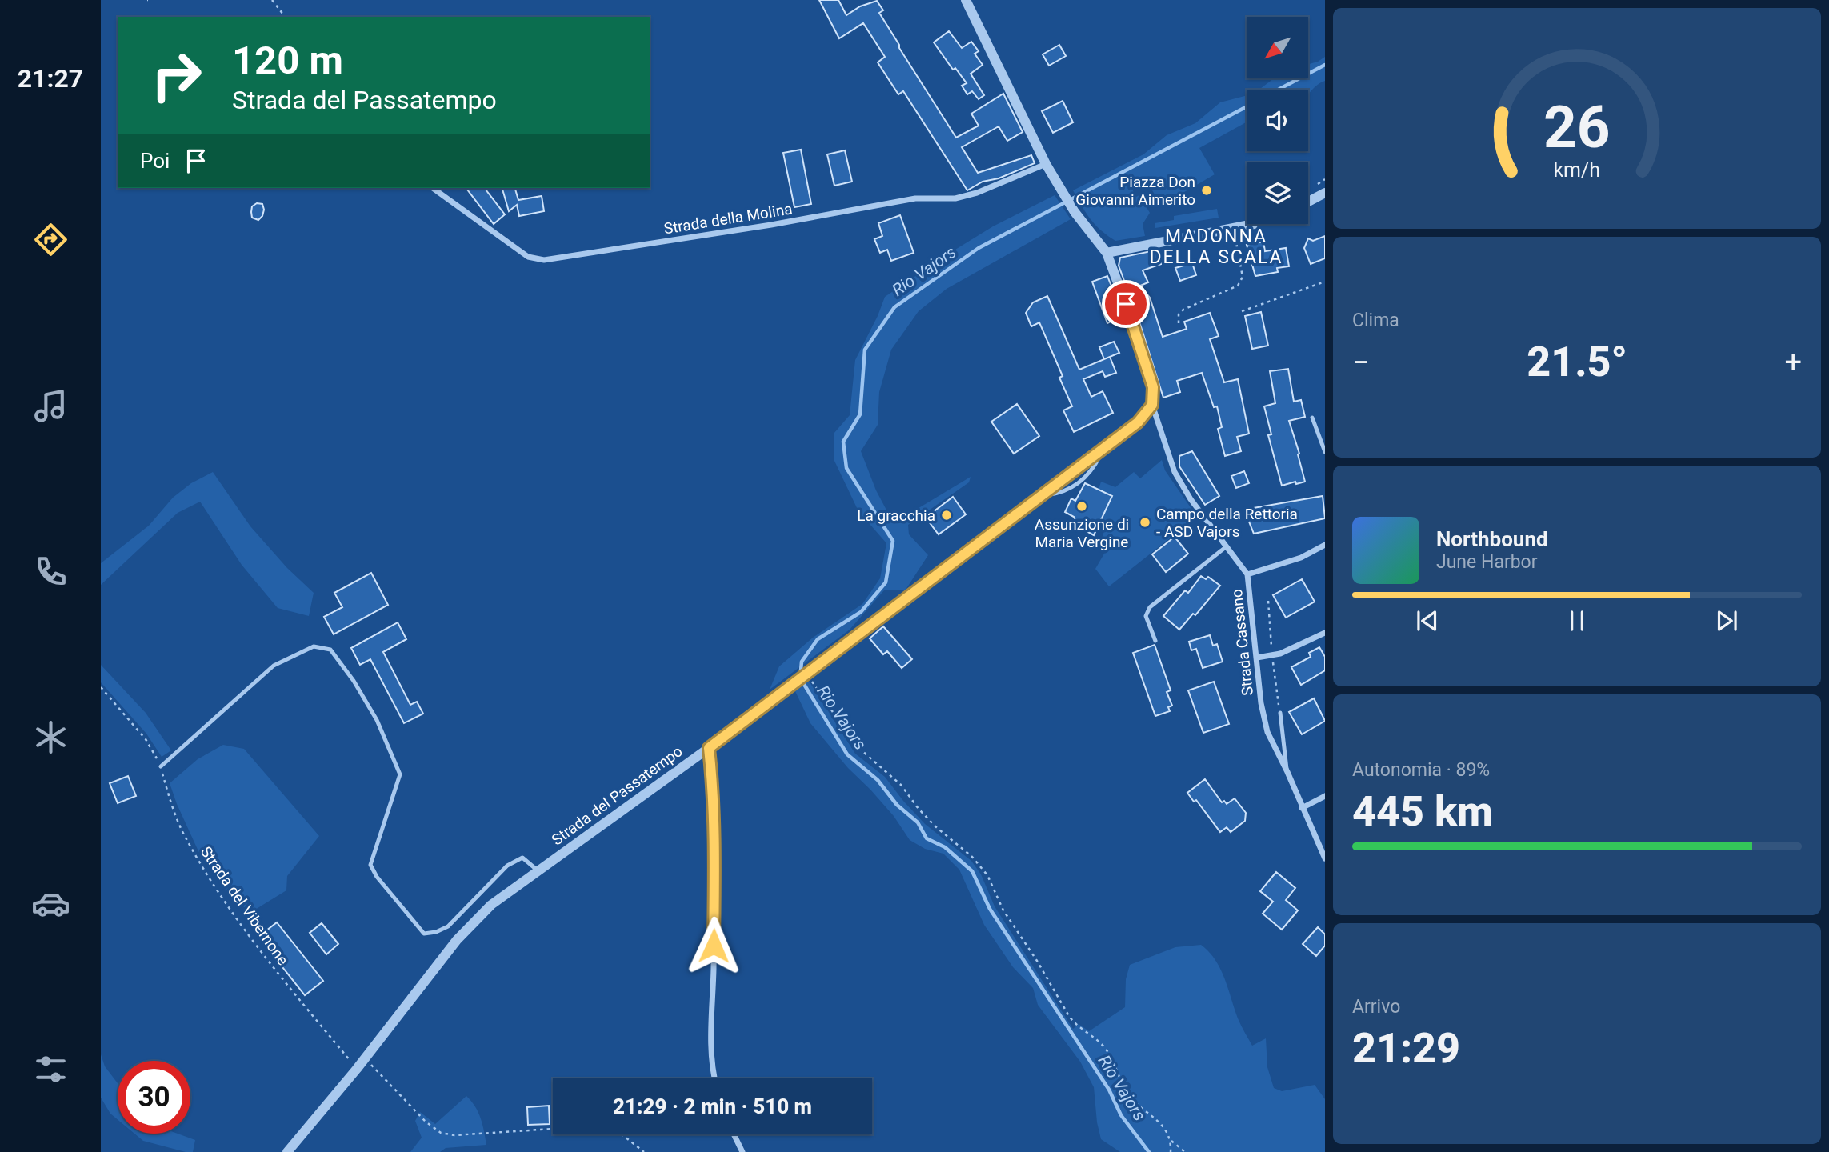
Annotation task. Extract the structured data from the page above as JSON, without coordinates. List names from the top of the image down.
{
  "streets": {
    "street": ["Strada della Molina", "Strada Cassano", "Strada del Passatempo"],
    "path": ["Strada del Vibernone"]
  },
  "crossings": [
    ["Strada Cassano", "Strada del Passatempo"],
    ["Strada del Passatempo", "Strada del Vibernone"]
  ],
  "districts": ["MADONNA DELLA SCALA"],
  "water": ["Rio Vajors"],
  "places": [
    "Piazza Don Giovanni Aimerito",
    "Assunzione di Maria Vergine",
    "La gracchia",
    "Campo della Rettoria - ASD Vajors"
  ],
  "north": "bottom left",
  "page": {
    "tabs": "21:27",
    "turn": ["120 m", "Strada del Passatempo"],
    "then": "Poi",
    "tile": [
      "Clima",
      ["Autonomia · 89%", "445 km"],
      ["Arrivo", "21:29"]
    ],
    "heat": ["−", "21.5°", "+"],
    "song": ["Northbound", "June Harbor"],
    "limit": "30",
    "trip": "21:29 · 2 min · 510 m",
    "gauge": ["26", "km/h"]
  }
}
